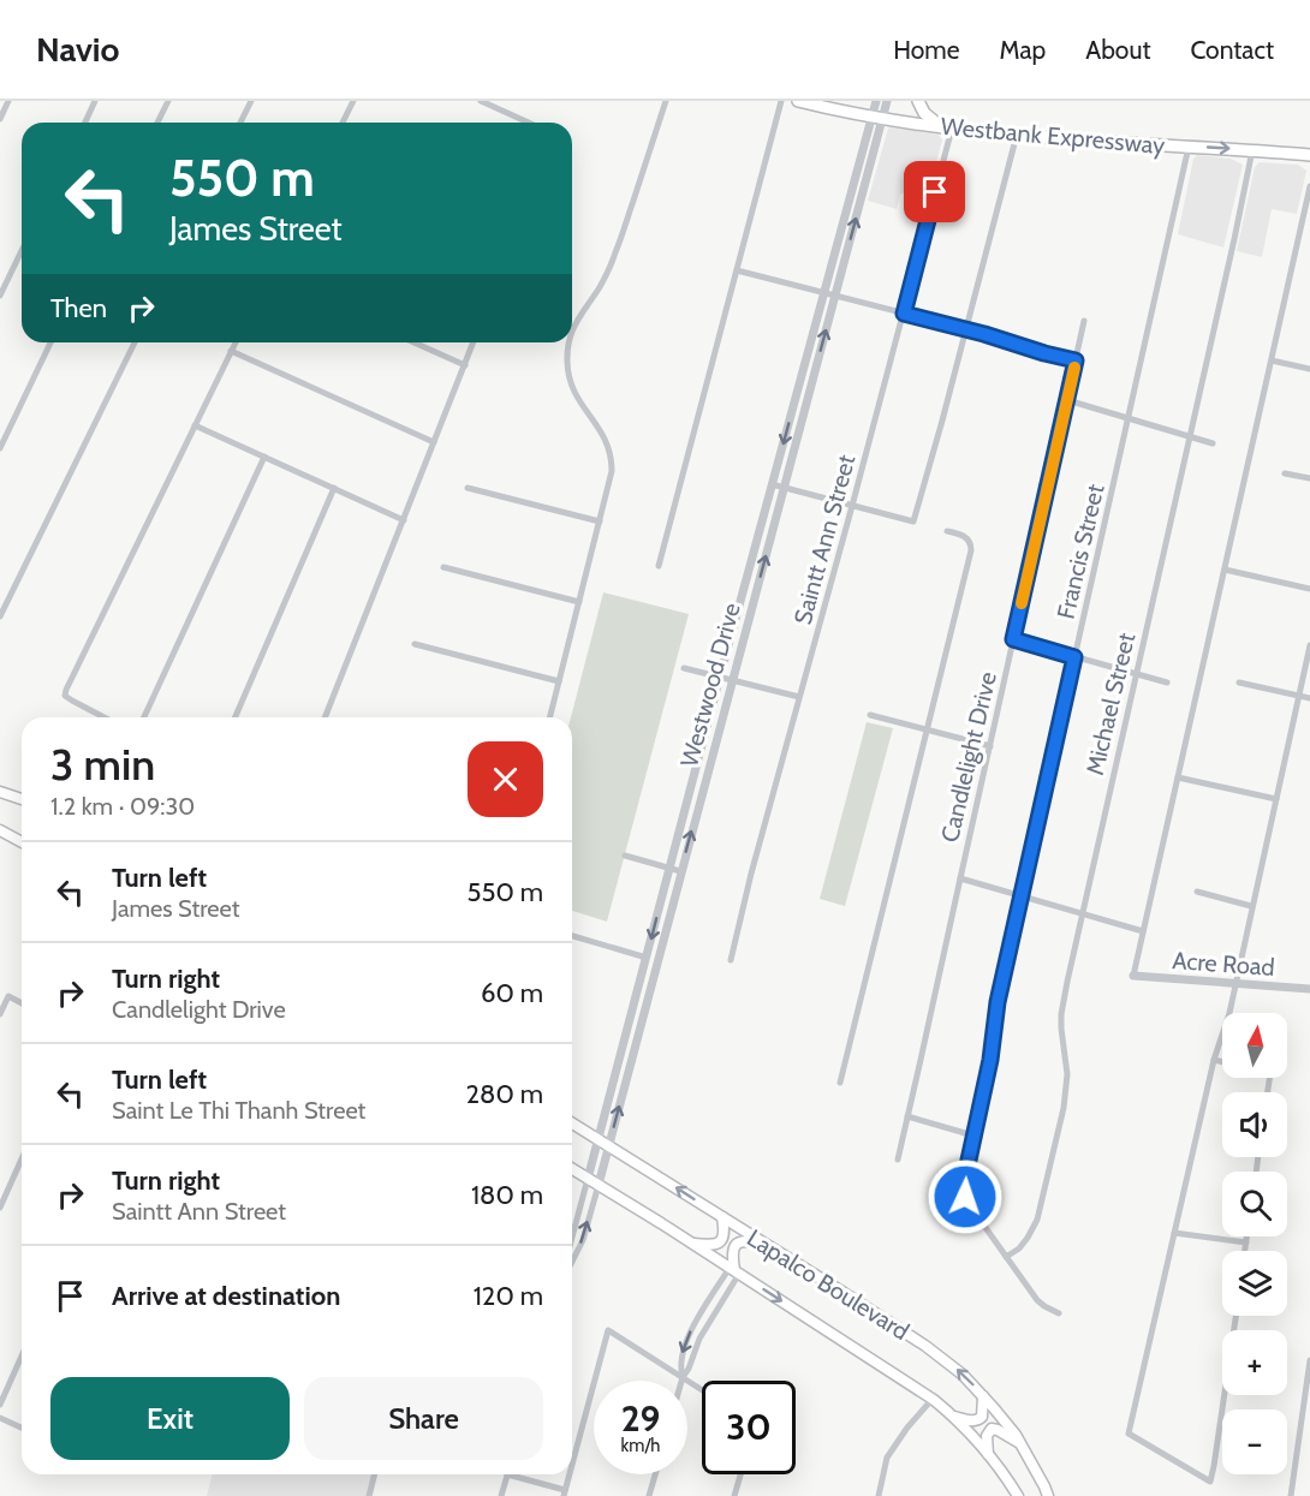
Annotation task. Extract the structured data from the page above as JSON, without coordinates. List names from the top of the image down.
{
  "streets": {
    "highway": ["Westbank Expressway"],
    "main road": ["Lapalco Boulevard"],
    "street": [
      "Saintt Ann Street",
      "Francis Street",
      "Westwood Drive",
      "Michael Street",
      "Candlelight Drive",
      "Acre Road"
    ]
  },
  "crossings": [
    ["Westbank Expressway", "Saintt Ann Street"],
    ["Westbank Expressway", "Francis Street"],
    ["Westbank Expressway", "Westwood Drive"],
    ["Westbank Expressway", "Michael Street"],
    ["Francis Street", "Michael Street"],
    ["Westwood Drive", "Lapalco Boulevard"]
  ],
  "north": "top",
  "page": {
    "header": "Navio",
    "nav": [
      "Home",
      "Map",
      "About",
      "Contact"
    ],
    "turn": ["550 m", "James Street"],
    "then": "Then",
    "heading": ["3 min", "1.2 km · 09:30"],
    "list": [
      {
        "name": "Turn left",
        "note": "James Street",
        "value": "550 m"
      },
      {
        "name": "Turn right",
        "note": "Candlelight Drive",
        "value": "60 m"
      },
      {
        "name": "Turn left",
        "note": "Saint Le Thi Thanh Street",
        "value": "280 m"
      },
      {
        "name": "Turn right",
        "note": "Saintt Ann Street",
        "value": "180 m"
      },
      {
        "name": "Arrive at destination",
        "value": "120 m"
      }
    ],
    "map_buttons": ["+", "−"],
    "buttons": ["Exit", "Share"],
    "speed": "29 km/h",
    "limit": "30"
  }
}
